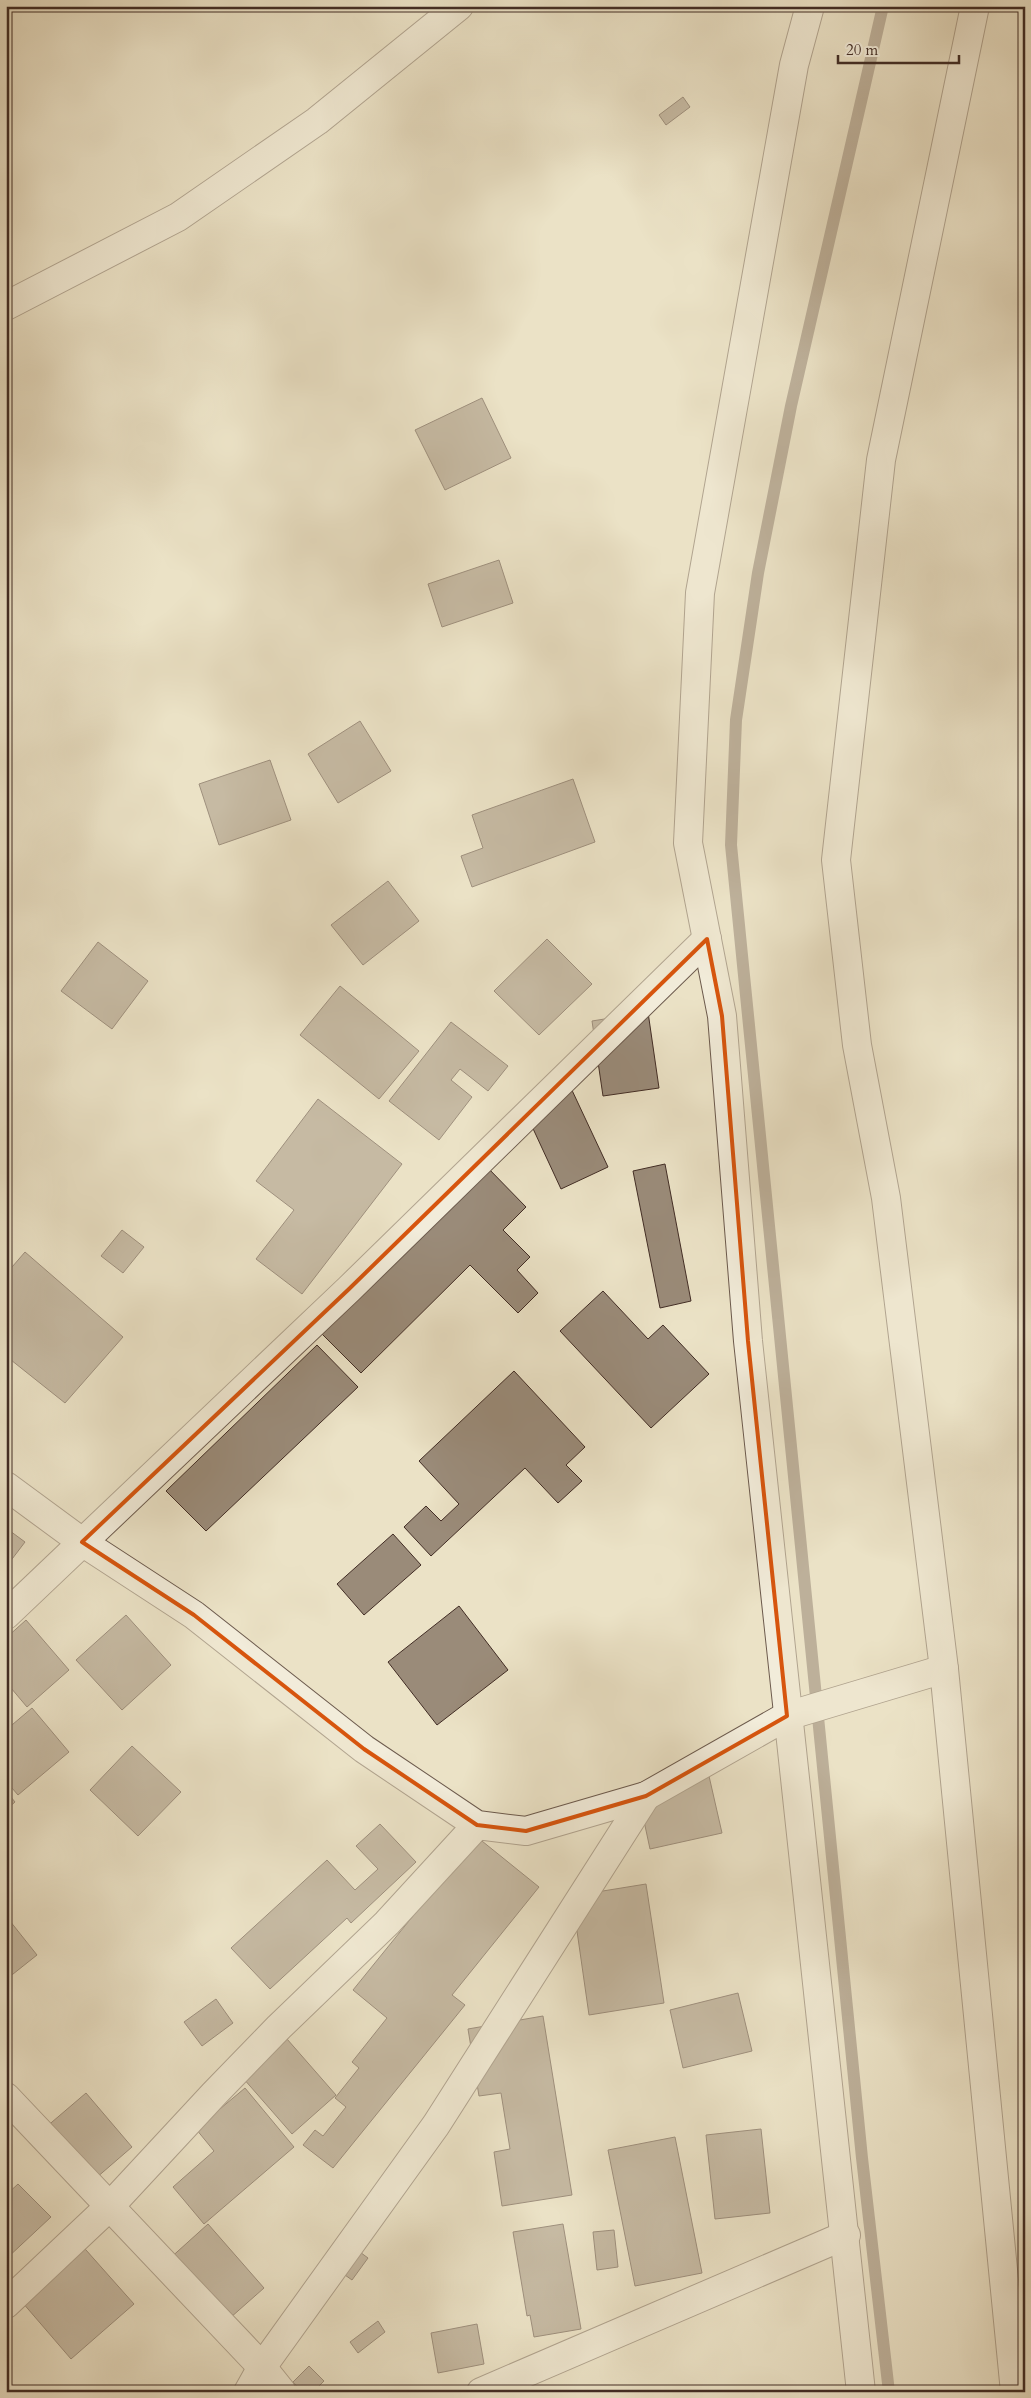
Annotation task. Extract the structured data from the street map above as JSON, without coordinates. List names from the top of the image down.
{
  "scale_bar": "20 m"
}
